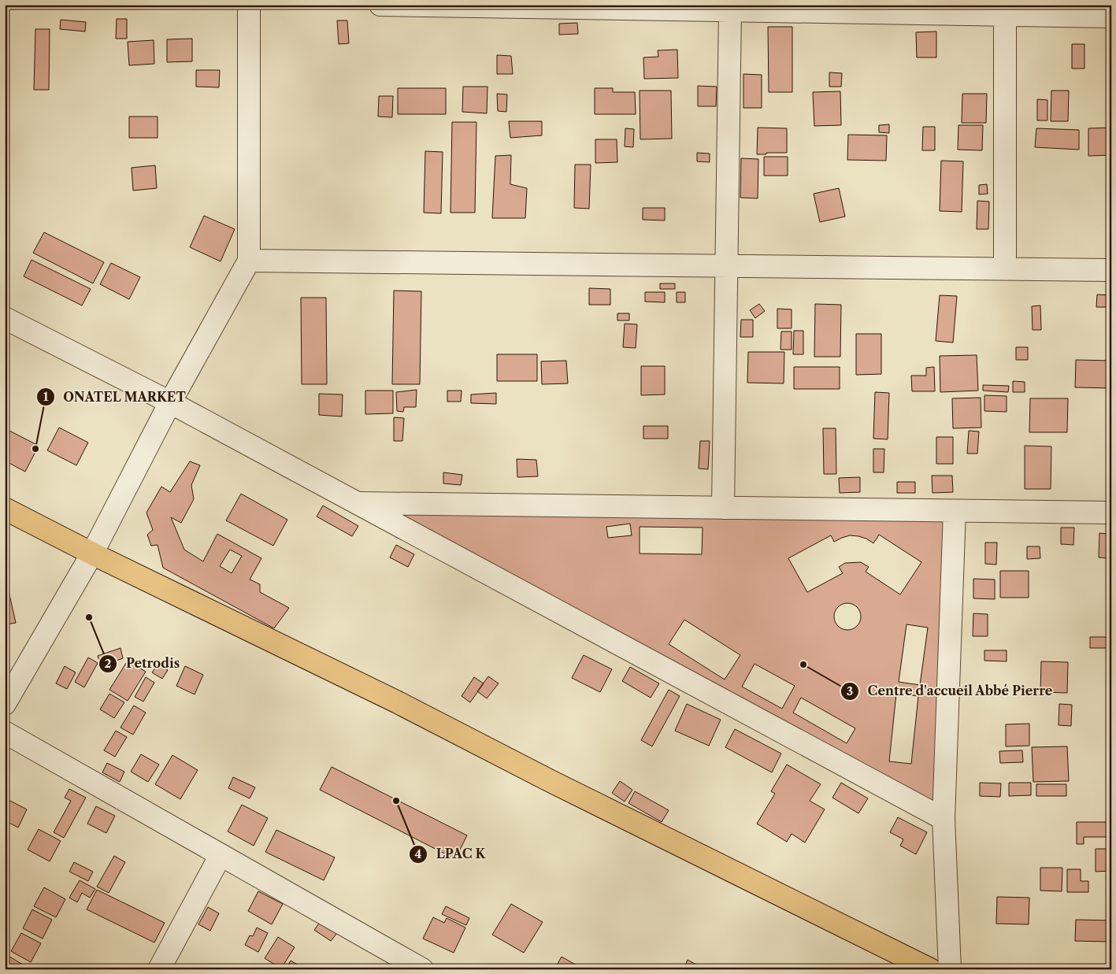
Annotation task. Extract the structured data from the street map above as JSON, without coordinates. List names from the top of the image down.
{
  "places": [
    "ONATEL MARKET",
    "Petrodis",
    "Centre d'accueil Abbé Pierre",
    "LPAC K"
  ]
}
